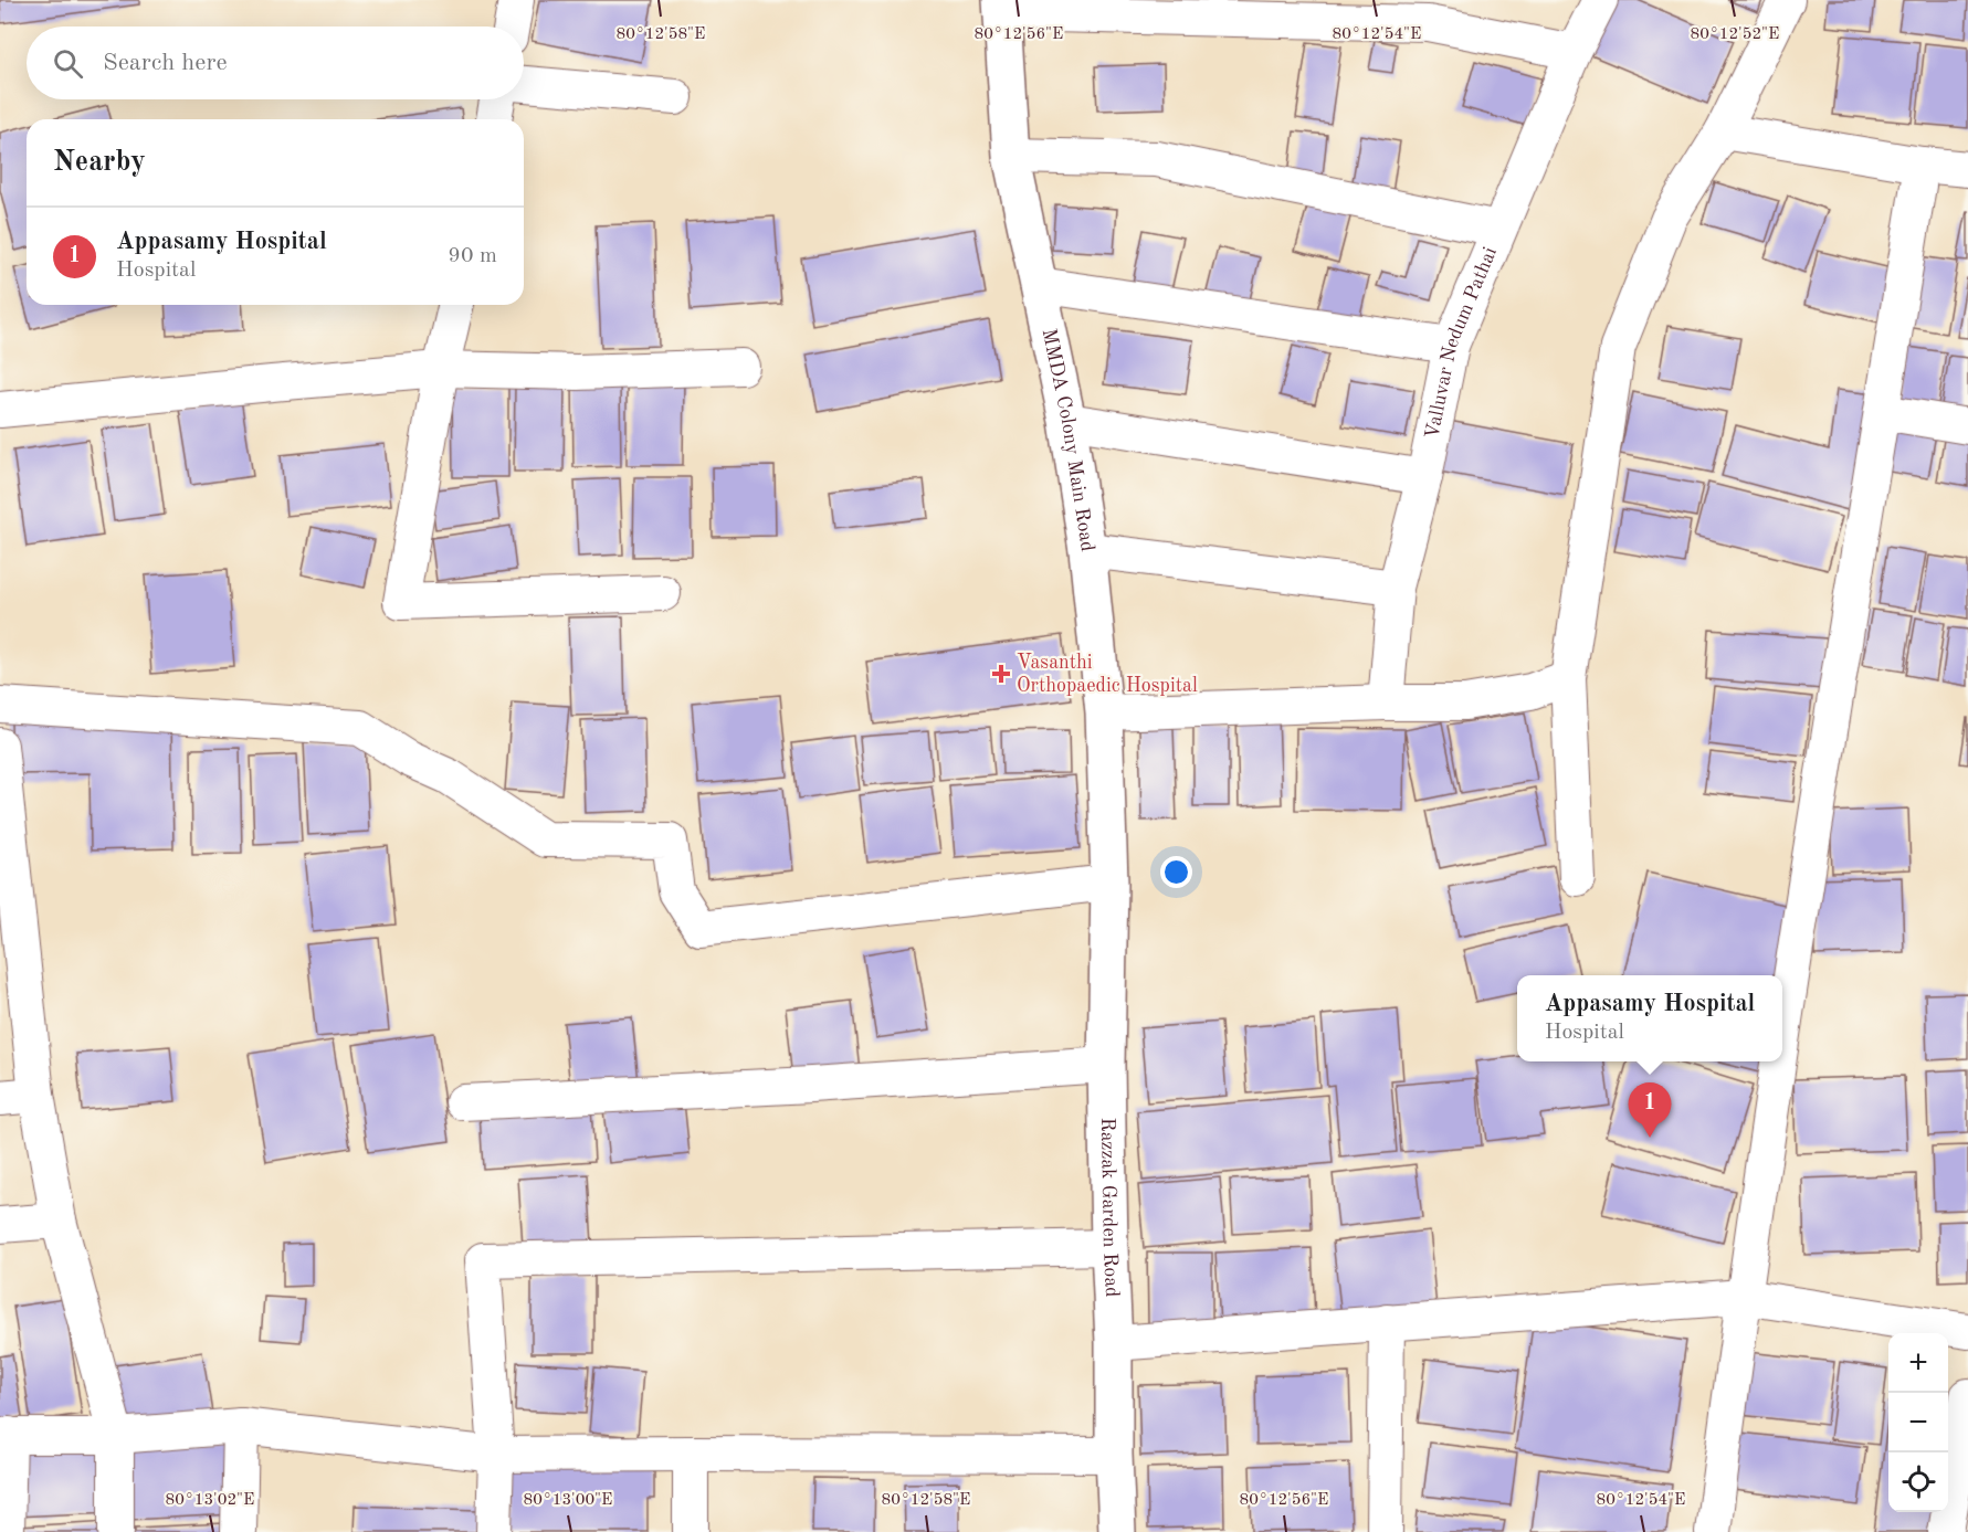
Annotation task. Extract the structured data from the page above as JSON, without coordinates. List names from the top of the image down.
{
  "streets": {
    "street": ["Valluvar Nedum Pathai", "MMDA Colony Main Road", "Razzak Garden Road"]
  },
  "crossings": [
    ["MMDA Colony Main Road", "Razzak Garden Road"]
  ],
  "places": {
    "health": ["Vasanthi Orthopaedic Hospital"]
  },
  "page": {
    "search": "Search here",
    "heading": "Nearby",
    "list": [
      {
        "mark": "1",
        "name": "Appasamy Hospital",
        "note": "Hospital",
        "value": "90 m"
      }
    ],
    "popup": ["Appasamy Hospital", "Hospital"],
    "pins": "1",
    "map_buttons": ["+", "−"]
  },
  "coordinates": [
    "80°12'58\"E",
    "80°12'56\"E",
    "80°12'54\"E",
    "80°12'52\"E",
    "80°13'02\"E",
    "80°13'00\"E"
  ]
}
